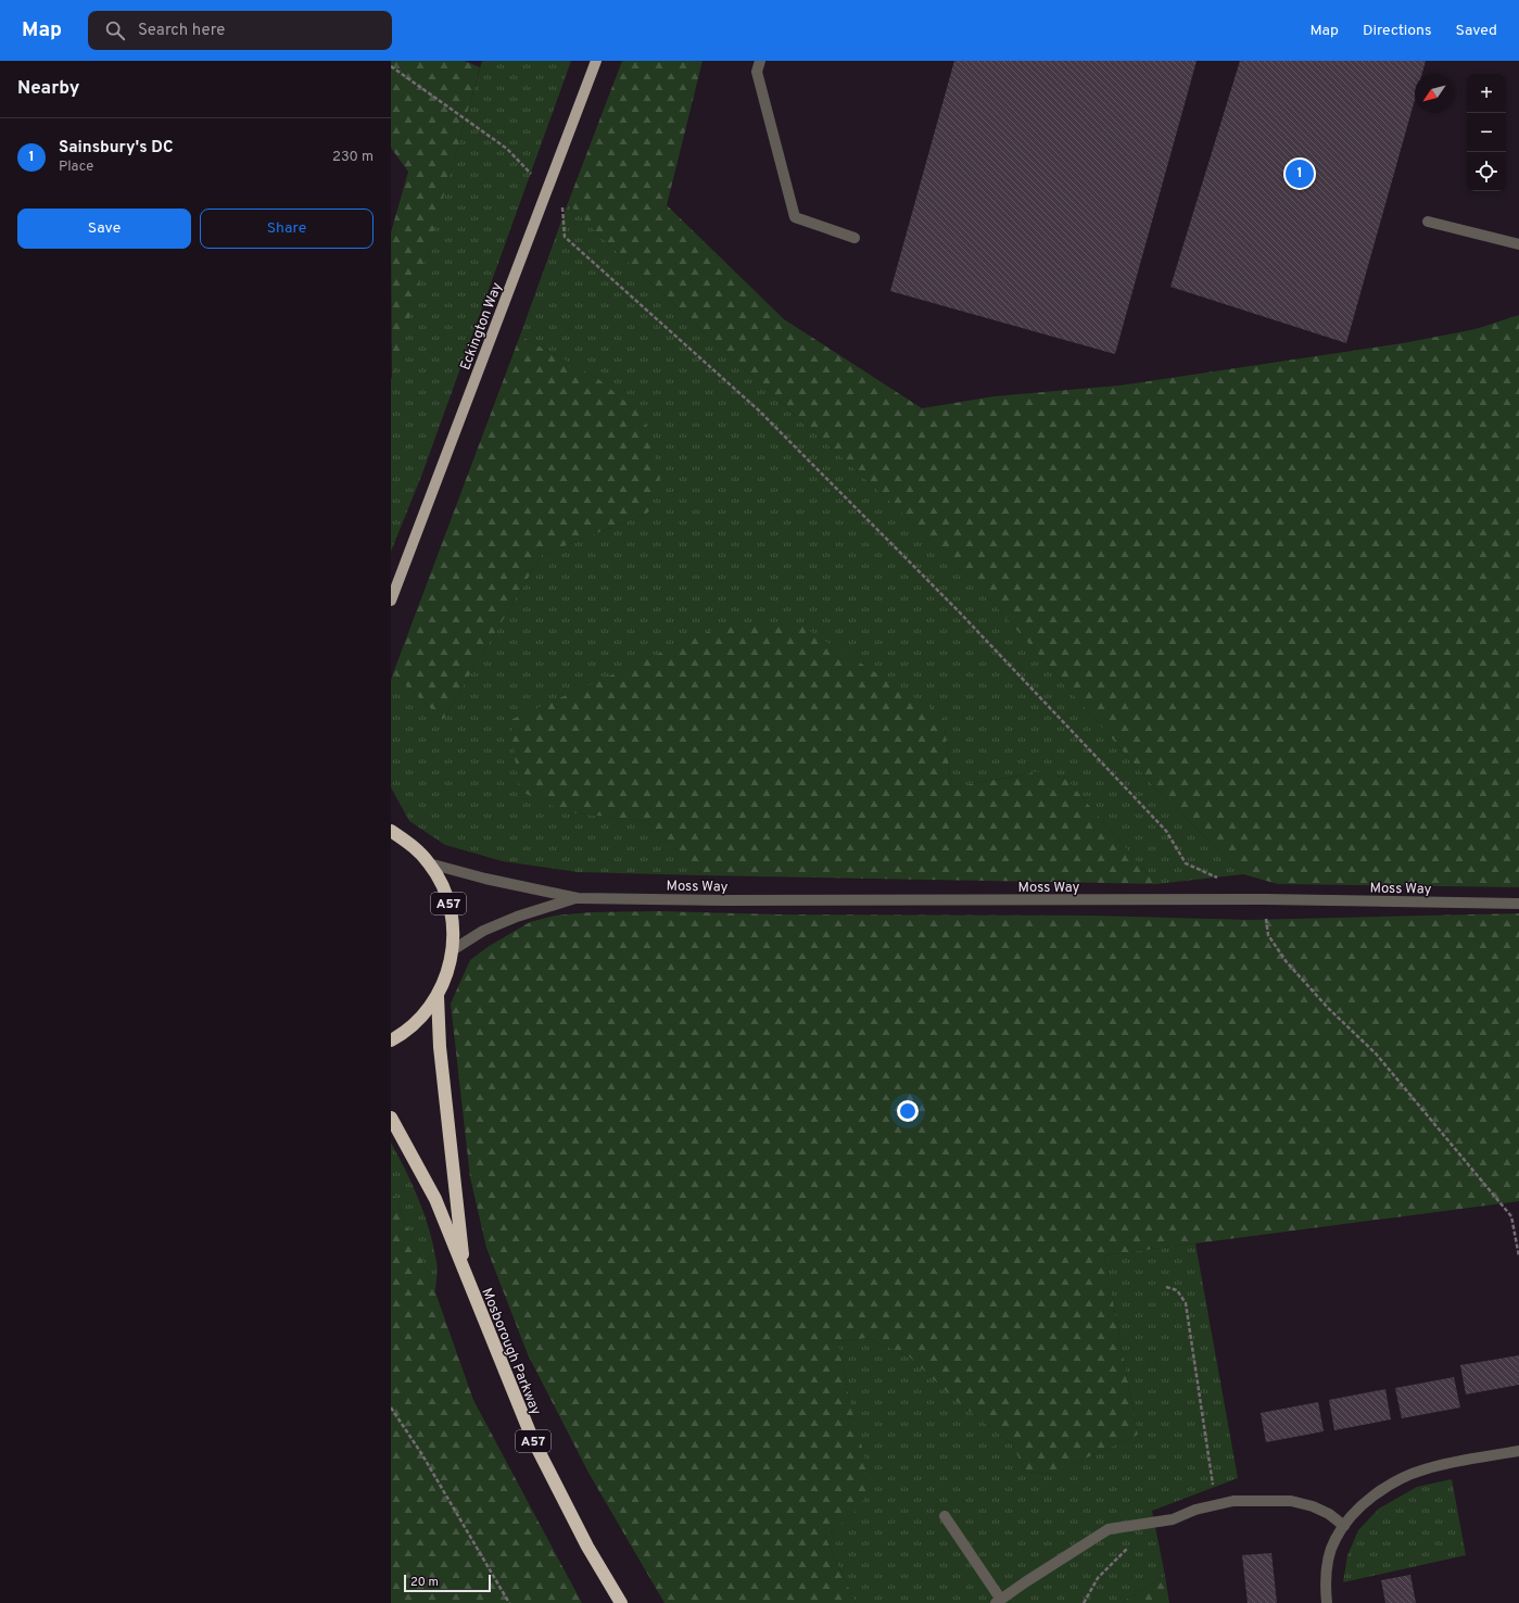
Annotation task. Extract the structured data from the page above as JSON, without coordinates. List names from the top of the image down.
{
  "streets": {
    "highway": ["A57", "Mosborough Parkway"],
    "main road": ["Eckington Way"],
    "street": ["Moss Way"]
  },
  "crossings": [
    ["Moss Way", "A57"],
    ["A57", "Mosborough Parkway"]
  ],
  "scale_bar": "20 m",
  "north": "bottom left",
  "page": {
    "header": "Map",
    "search": "Search here",
    "nav": ["Map", "Directions", "Saved"],
    "heading": "Nearby",
    "map_buttons": ["+", "−"],
    "list": [
      {
        "mark": "1",
        "name": "Sainsbury's DC",
        "note": "Place",
        "value": "230 m"
      }
    ],
    "pins": "1",
    "buttons": ["Save", "Share"],
    "scale": "20 m"
  }
}
